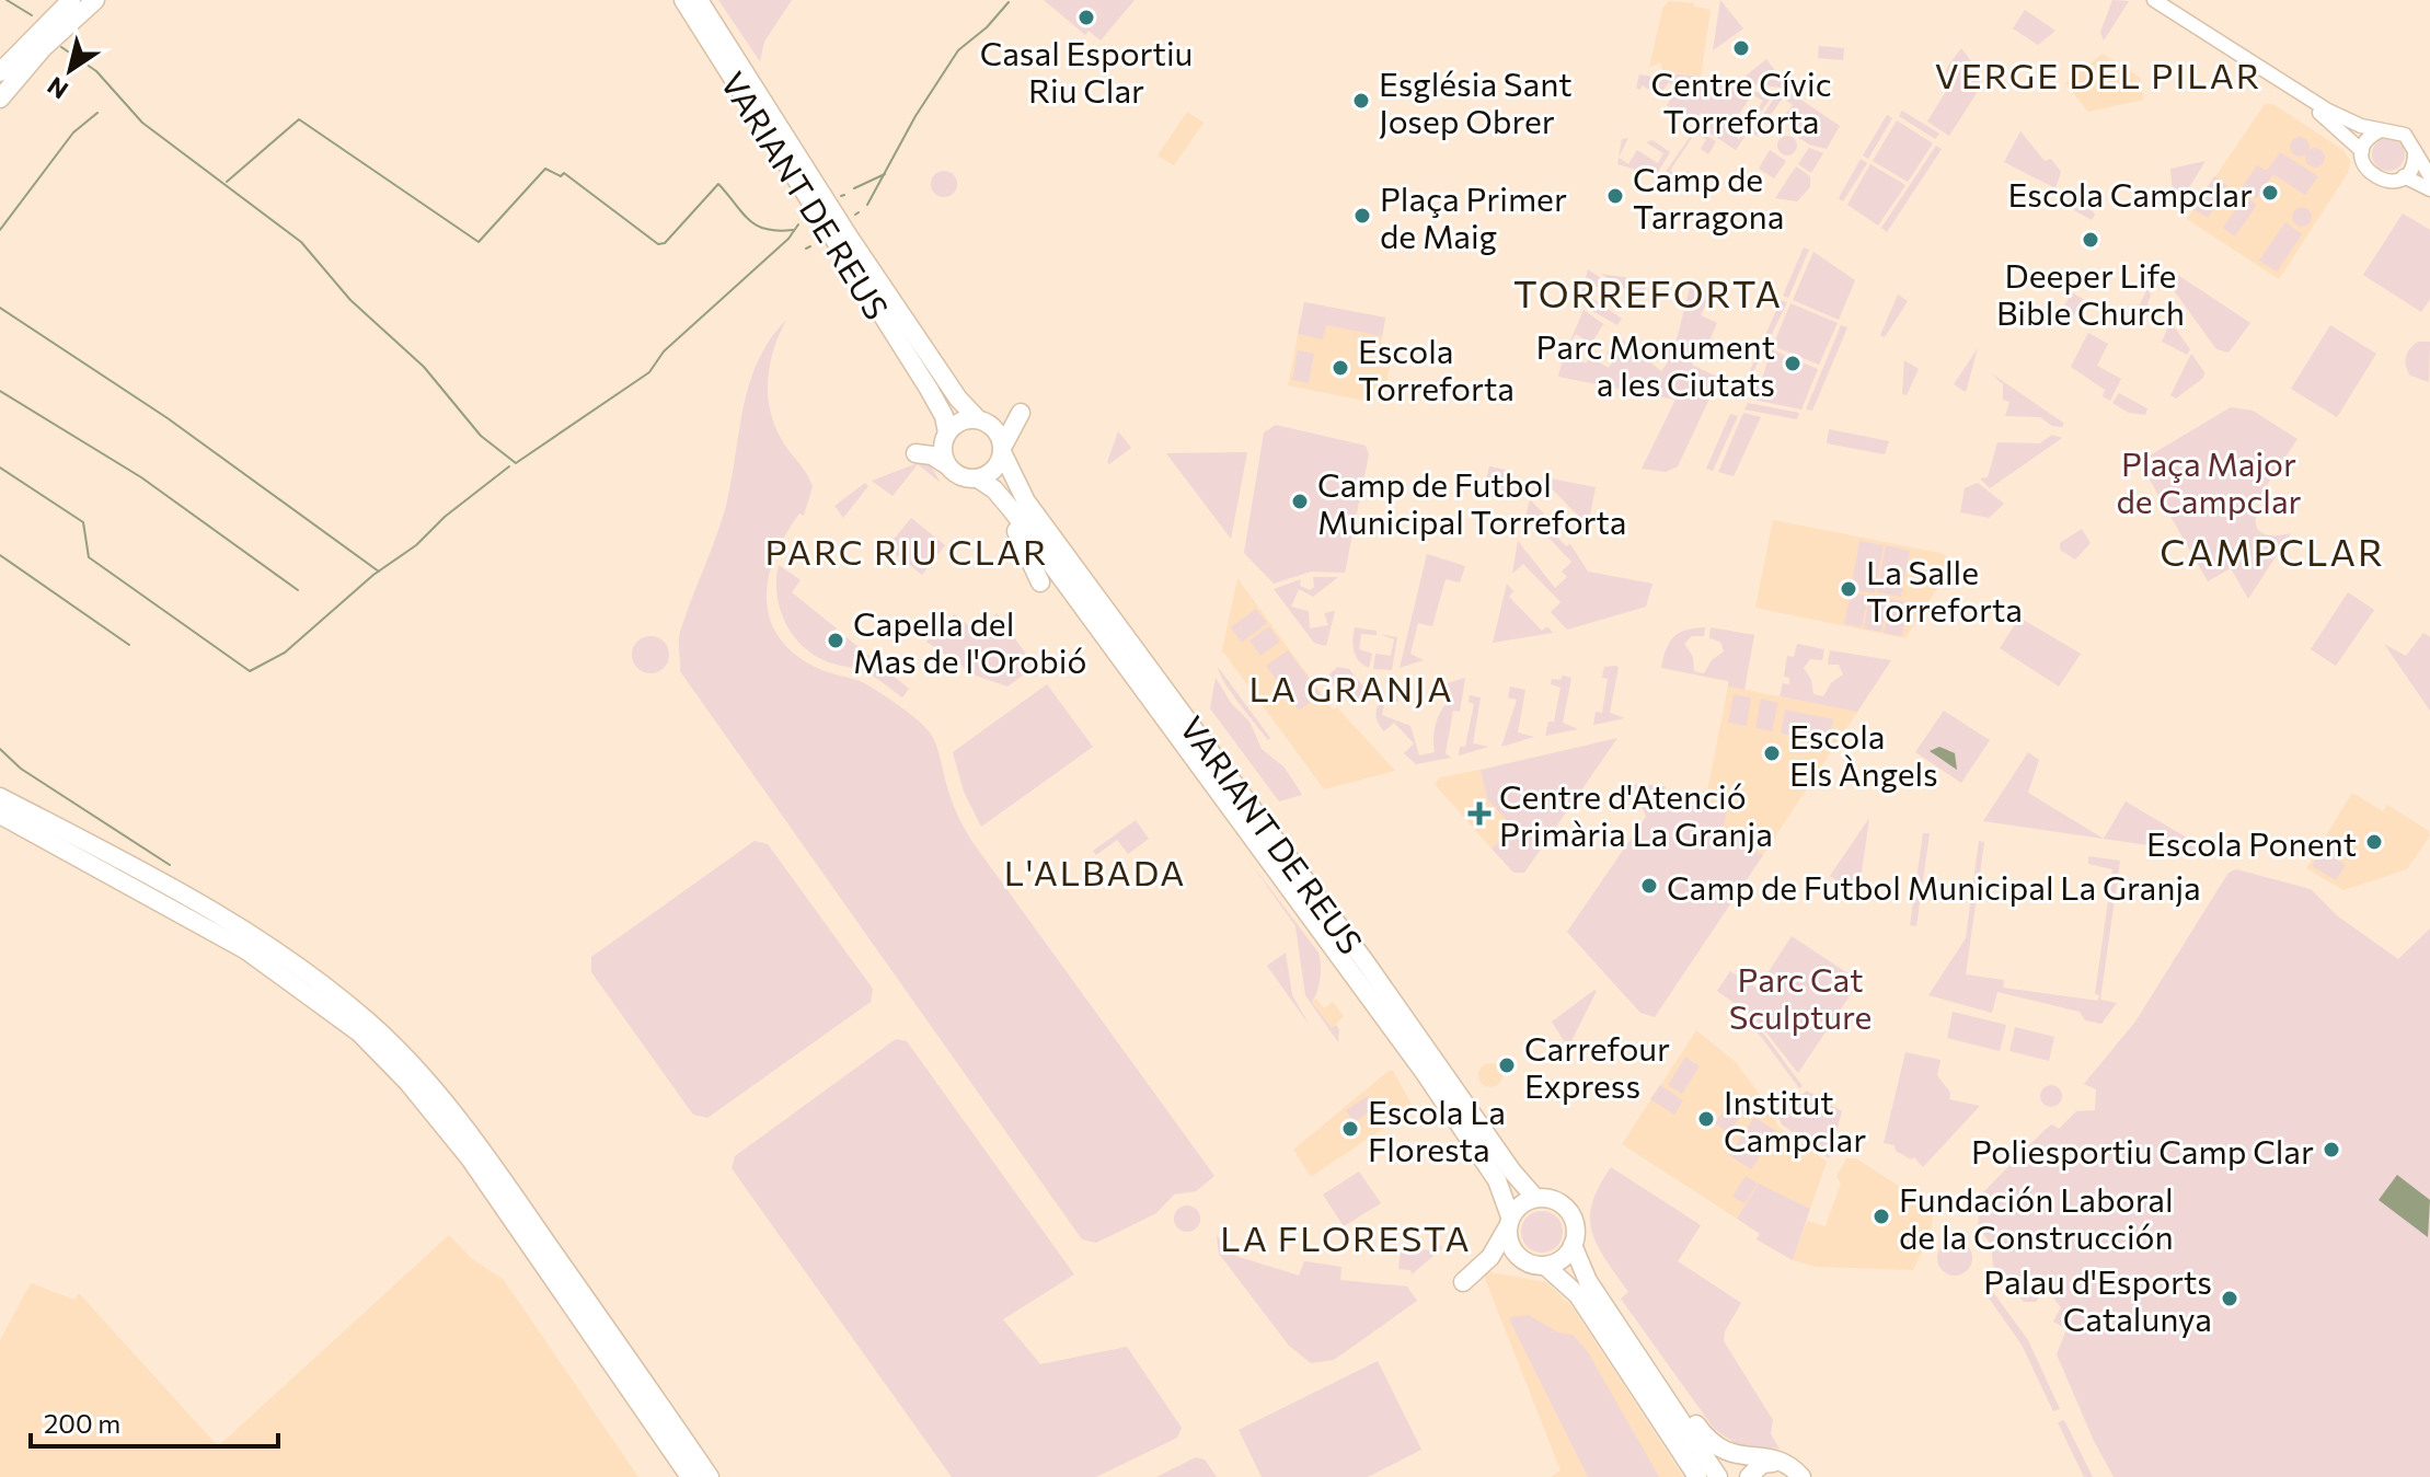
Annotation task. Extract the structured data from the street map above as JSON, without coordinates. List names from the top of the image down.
{
  "streets": {
    "highway": ["VARIANT DE REUS"]
  },
  "districts": [
    "VERGE DEL PILAR",
    "TORREFORTA",
    "PARC RIU CLAR",
    "CAMPCLAR",
    "LA GRANJA",
    "L'ALBADA",
    "LA FLORESTA"
  ],
  "parks": ["Plaça Major de Campclar", "Parc Cat Sculpture"],
  "places": {
    "other": [
      "Casal Esportiu Riu Clar",
      "Centre Cívic Torreforta",
      "Església Sant Josep Obrer",
      "Escola Campclar",
      "Camp de Tarragona",
      "Plaça Primer de Maig",
      "Deeper Life Bible Church",
      "Parc Monument a les Ciutats",
      "Escola Torreforta",
      "Camp de Futbol Municipal Torreforta",
      "La Salle Torreforta",
      "Capella del Mas de l'Orobió",
      "Escola Els Àngels",
      "Escola Ponent",
      "Camp de Futbol Municipal La Granja",
      "Carrefour Express",
      "Institut Campclar",
      "Escola La Floresta",
      "Poliesportiu Camp Clar",
      "Fundación Laboral de la Construcción",
      "Palau d'Esports Catalunya"
    ],
    "health": ["Centre d'Atenció Primària La Granja"]
  },
  "scale_bar": "200 m",
  "north": "bottom left"
}
